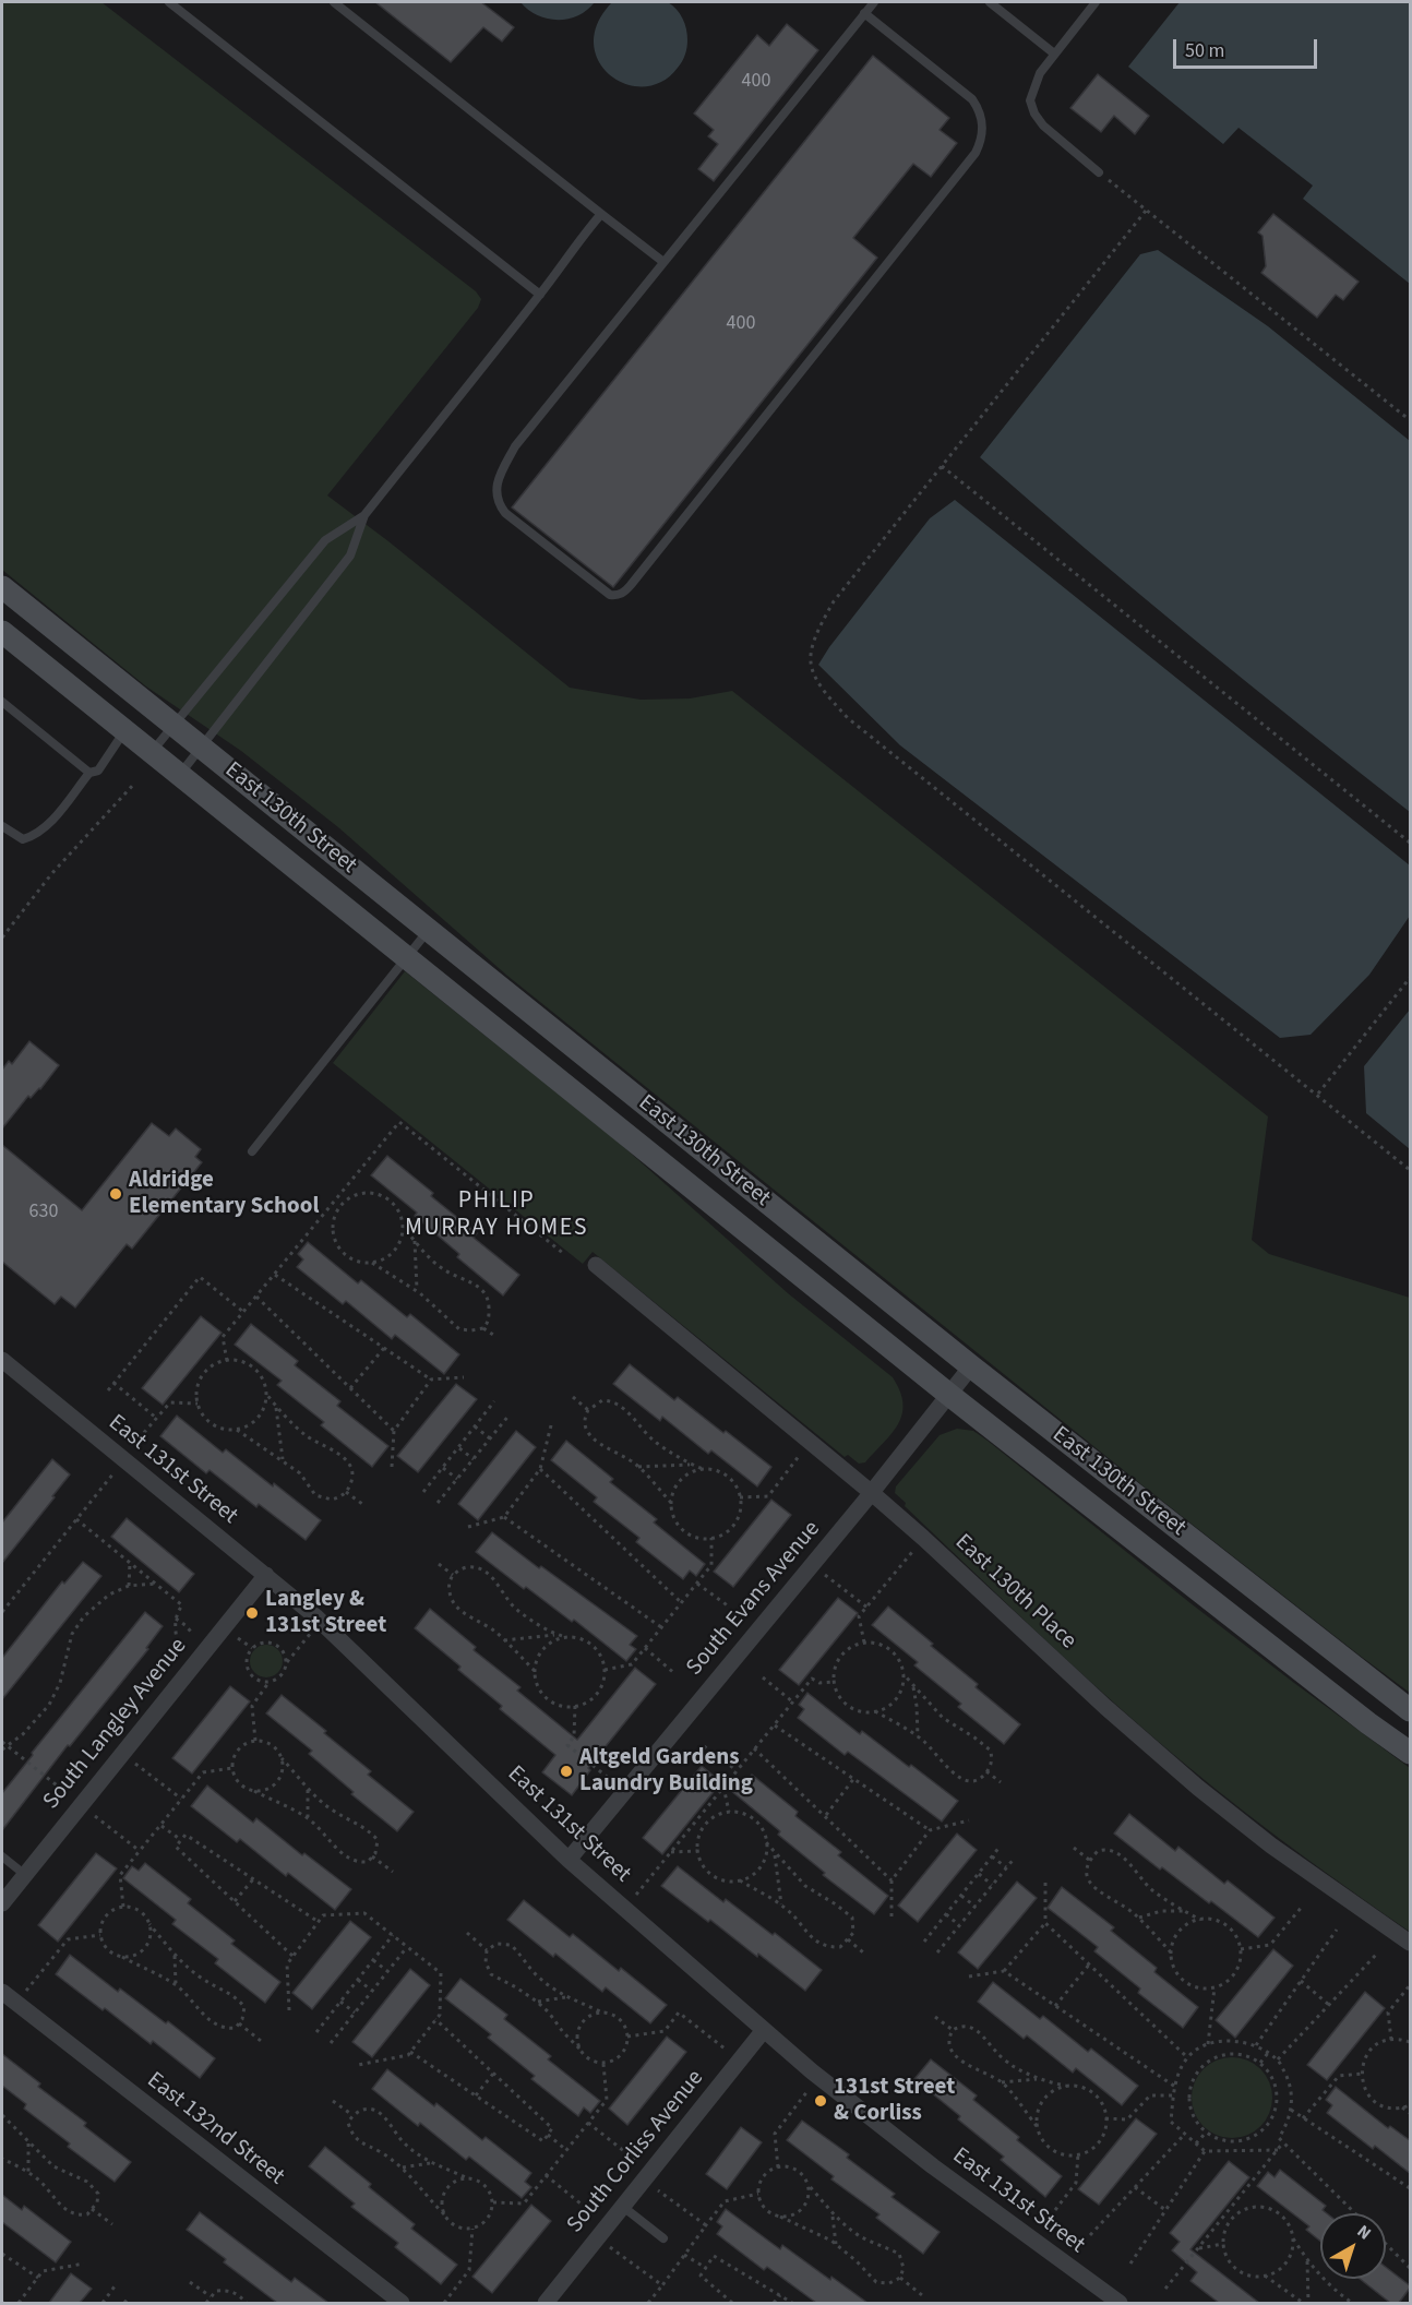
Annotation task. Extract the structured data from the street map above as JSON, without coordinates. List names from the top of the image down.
{
  "streets": {
    "main road": ["East 130th Street"],
    "street": [
      "East 131st Street",
      "East 130th Place",
      "South Evans Avenue",
      "South Langley Avenue",
      "East 132nd Street",
      "South Corliss Avenue"
    ]
  },
  "crossings": [
    ["East 130th Street", "South Evans Avenue"],
    ["East 131st Street", "South Evans Avenue"],
    ["East 131st Street", "South Langley Avenue"],
    ["East 131st Street", "South Corliss Avenue"],
    ["East 130th Place", "South Evans Avenue"]
  ],
  "districts": ["PHILIP MURRAY HOMES"],
  "places": [
    "Aldridge Elementary School",
    "Langley & 131st Street",
    "Altgeld Gardens Laundry Building",
    "131st Street & Corliss"
  ],
  "house_numbers": ["400", "400", "630"],
  "scale_bar": "50 m",
  "north": "top right"
}
